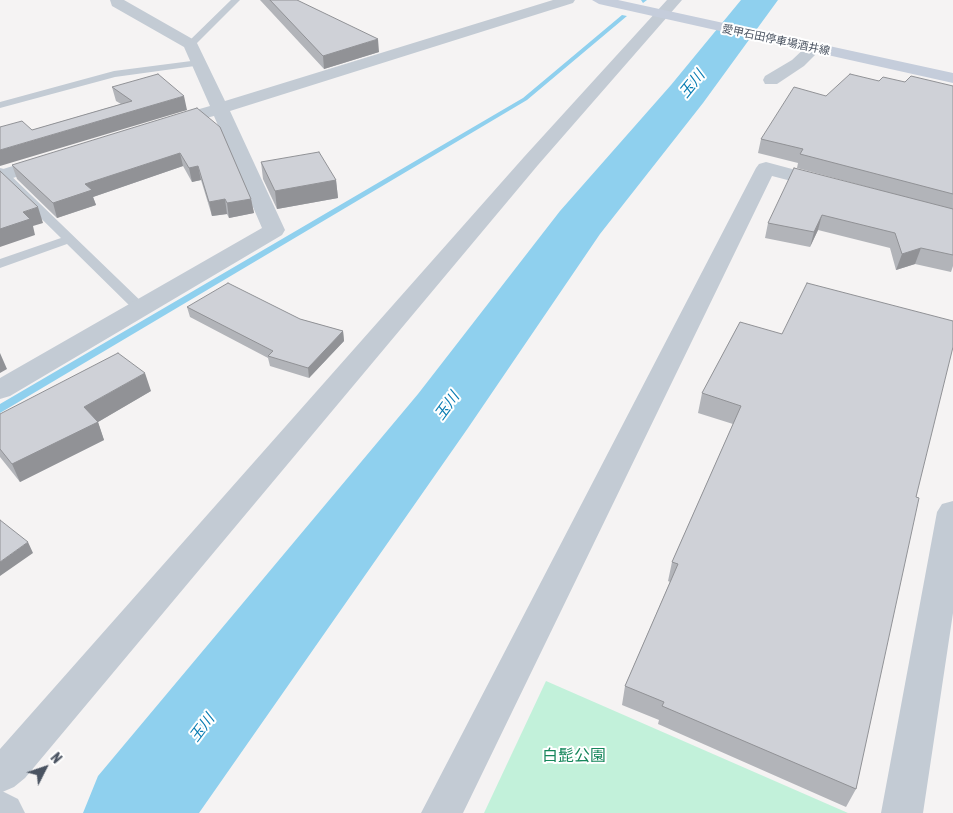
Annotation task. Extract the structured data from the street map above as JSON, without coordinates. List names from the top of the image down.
{
  "streets": {
    "main road": ["愛甲石田停車場酒井線"]
  },
  "water": ["玉川"],
  "parks": ["白髭公園"],
  "north": "top right"
}
